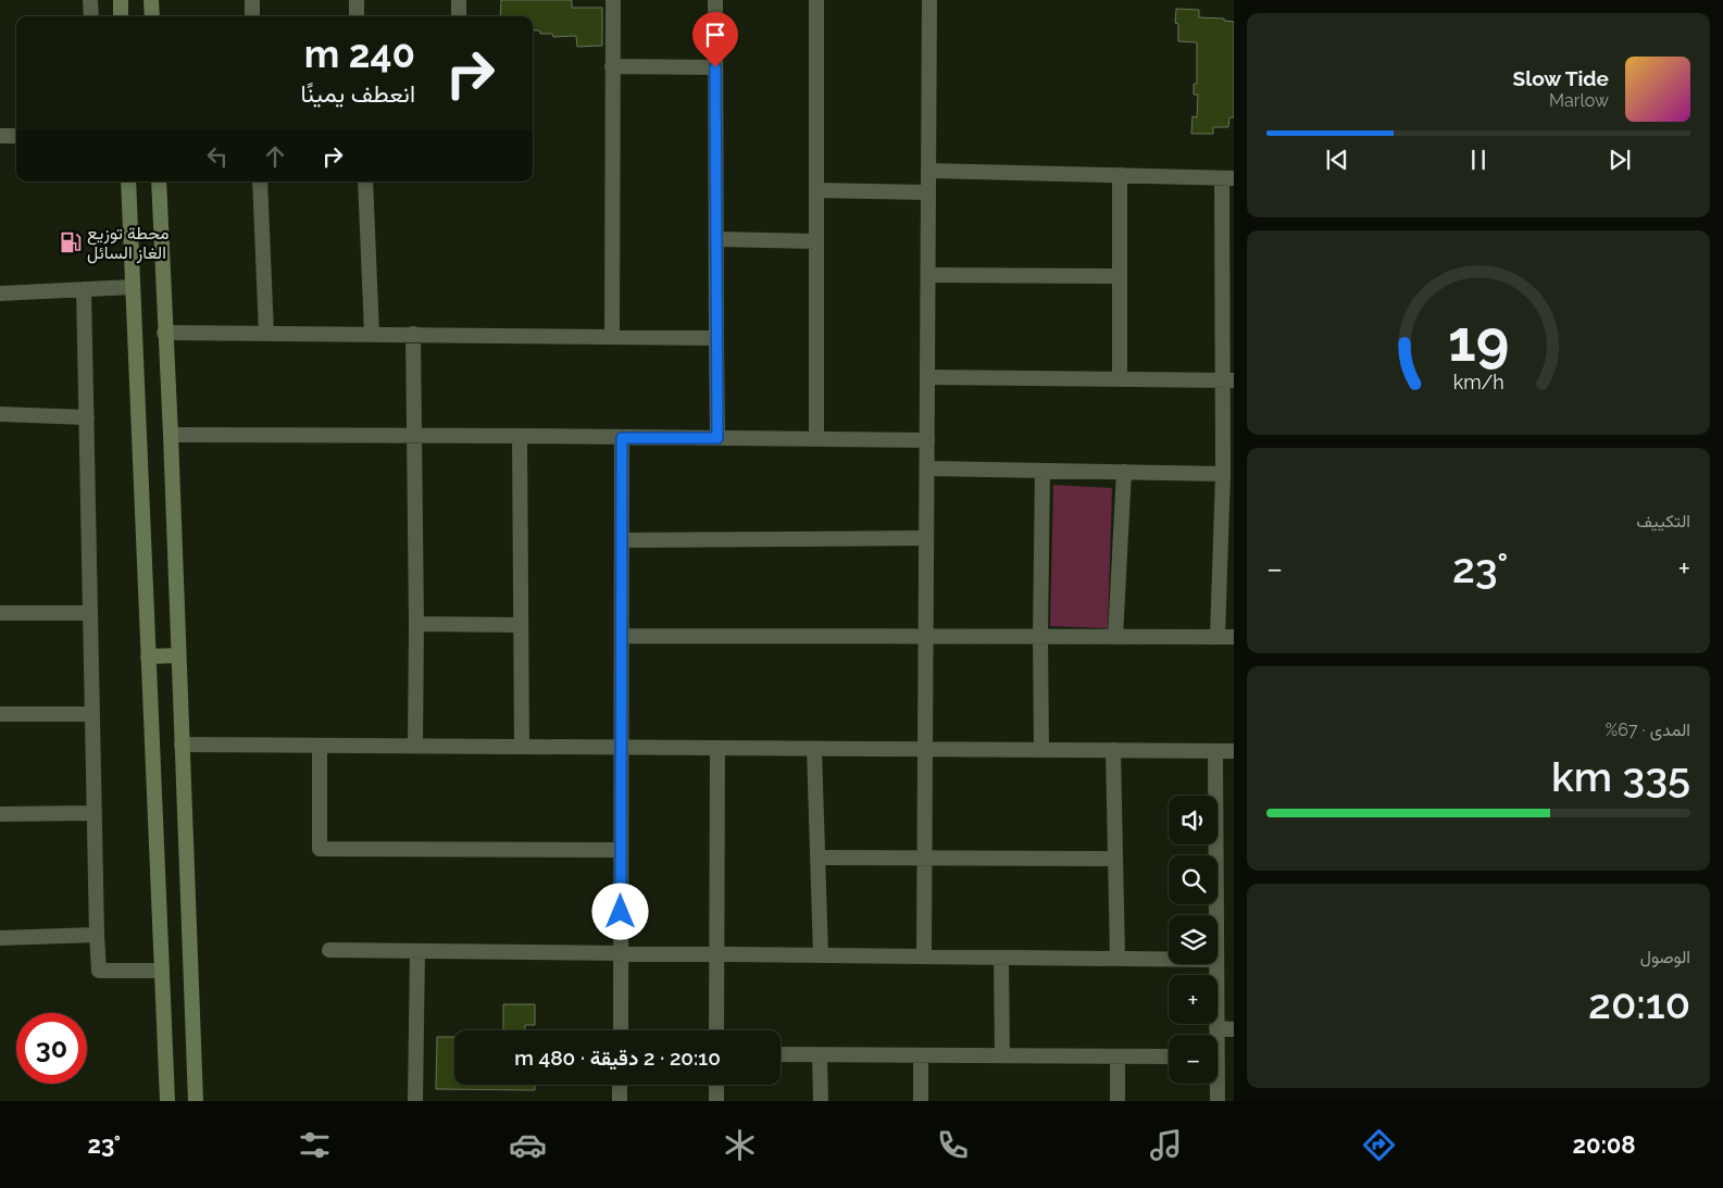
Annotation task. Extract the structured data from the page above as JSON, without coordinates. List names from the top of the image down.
{
  "places": {
    "fuel station": ["محطة توزيع الغاز السائل"]
  },
  "page": {
    "turn": ["240 m", "انعطف يمينًا"],
    "song": ["Slow Tide", "Marlow"],
    "tile": [
      "التكييف",
      ["المدى · 67%", "335 km"],
      ["الوصول", "20:10"]
    ],
    "heat": ["−", "23°", "+"],
    "map_buttons": ["+", "−"],
    "limit": "30",
    "trip": "20:10 · 2 دقيقة · 480 m",
    "tabs": ["20:08", "23°"],
    "gauge": ["19", "km/h"]
  }
}
